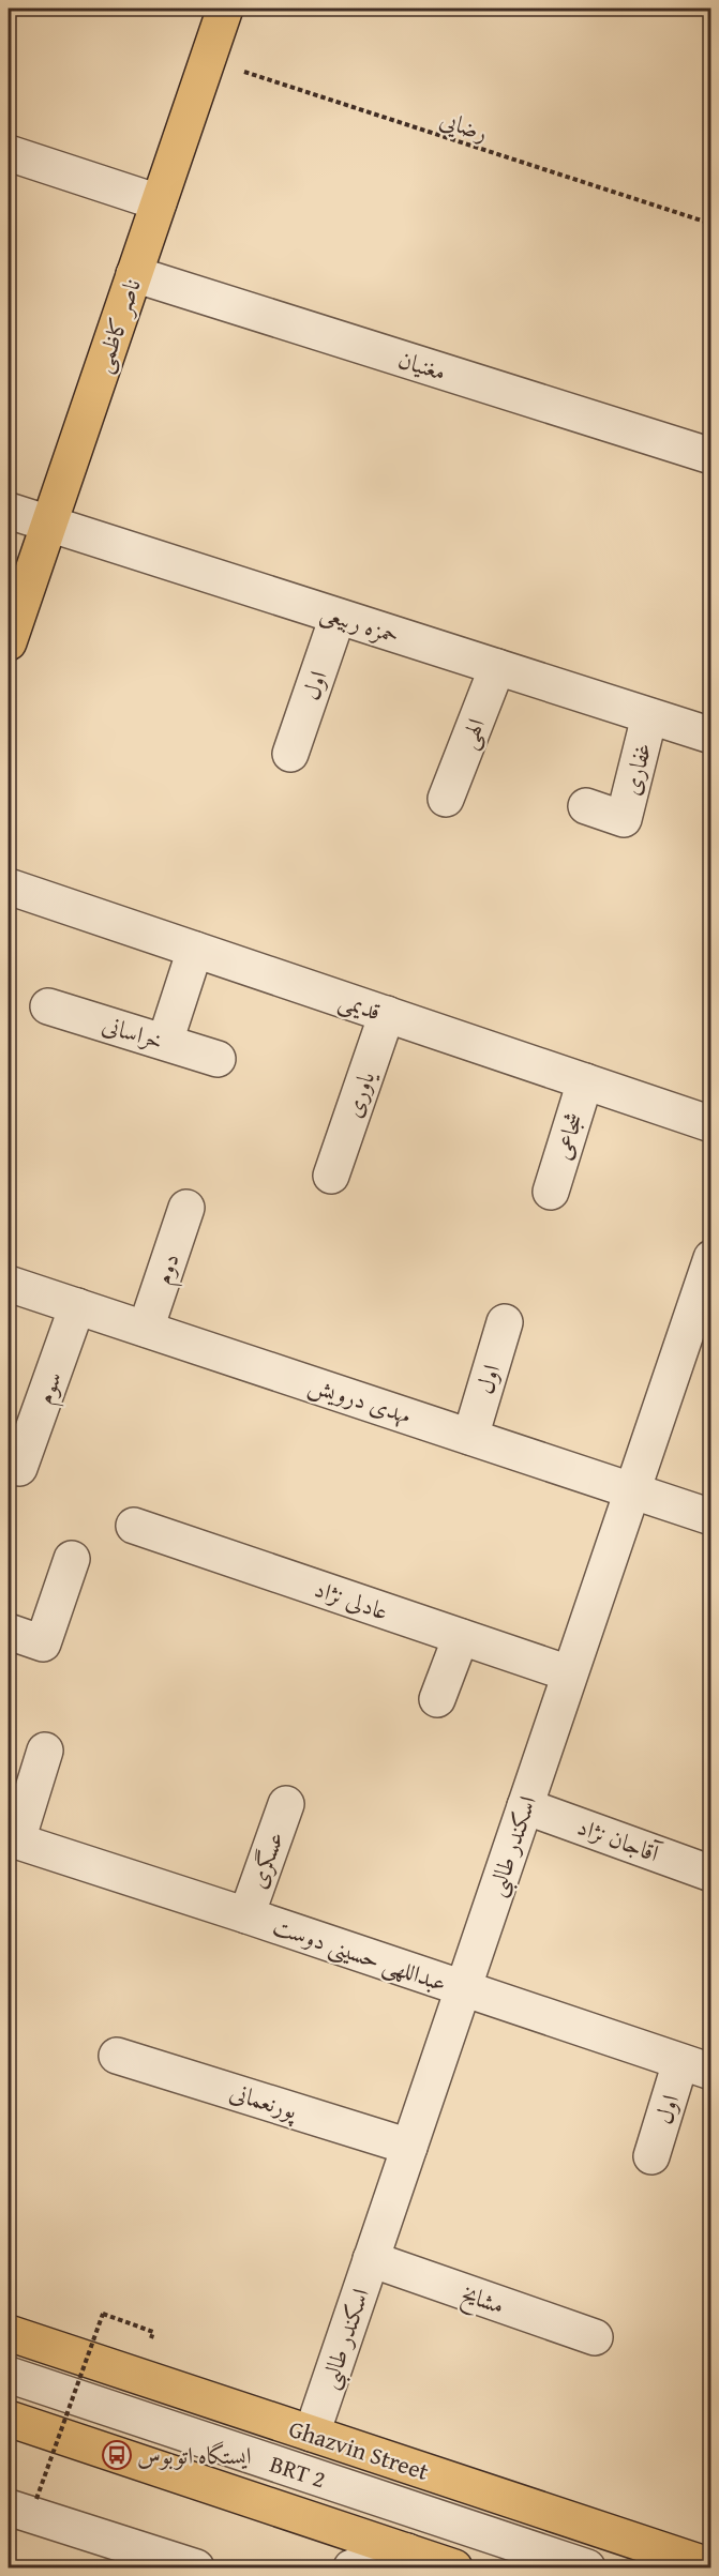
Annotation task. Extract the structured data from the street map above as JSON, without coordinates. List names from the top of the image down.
{
  "streets": {
    "main road": ["ناصر کاظمی", "Ghazvin Street"],
    "street": [
      "مغنیان",
      "حمزه ربیعی",
      "اول",
      "الهی",
      "غفاری",
      "قدیمی",
      "خراسانی",
      "یاوری",
      "شجاعی",
      "دوم",
      "سوم",
      "مهدی درویش",
      "عادلی نژاد",
      "آقاجان نژاد",
      "اسکندر طالبی",
      "عسگری",
      "عبداللهی حسینی دوست",
      "پورنعمانی",
      "مشایخ",
      "BRT 2"
    ],
    "path": ["رضایی"]
  },
  "crossings": [
    ["رضایی", "ناصر کاظمی"],
    ["ناصر کاظمی", "مغنیان"],
    ["ناصر کاظمی", "حمزه ربیعی"],
    ["حمزه ربیعی", "اول"],
    ["حمزه ربیعی", "الهی"],
    ["حمزه ربیعی", "غفاری"],
    ["اول", "مهدی درویش"],
    ["اول", "عبداللهی حسینی دوست"],
    ["قدیمی", "یاوری"],
    ["قدیمی", "شجاعی"],
    ["دوم", "مهدی درویش"],
    ["سوم", "مهدی درویش"],
    ["مهدی درویش", "اسکندر طالبی"],
    ["عادلی نژاد", "اسکندر طالبی"],
    ["آقاجان نژاد", "اسکندر طالبی"],
    ["اسکندر طالبی", "عبداللهی حسینی دوست"],
    ["اسکندر طالبی", "پورنعمانی"],
    ["اسکندر طالبی", "مشایخ"],
    ["اسکندر طالبی", "Ghazvin Street"],
    ["عسگری", "عبداللهی حسینی دوست"]
  ],
  "places": {
    "bus stop": ["ایستگاه اتوبوس"]
  }
}
